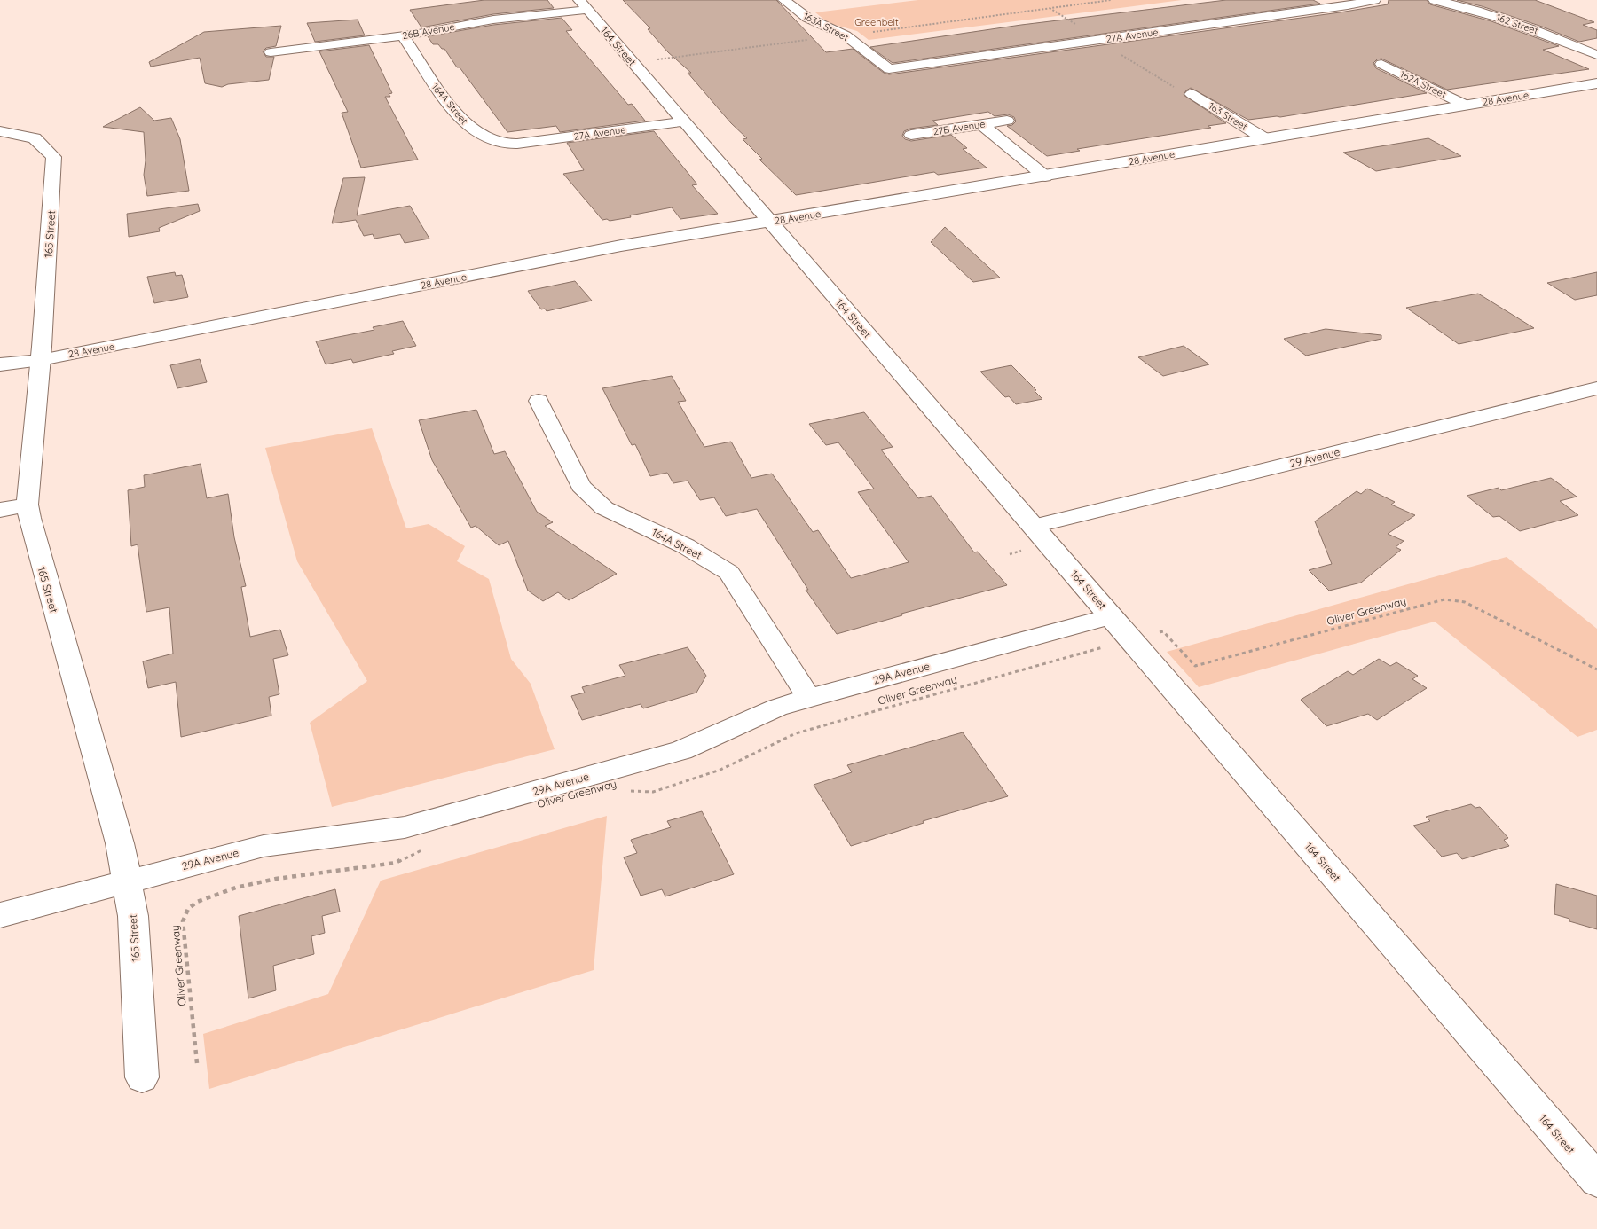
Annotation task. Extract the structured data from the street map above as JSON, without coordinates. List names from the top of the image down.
{
  "streets": {
    "street": [
      "162 Street",
      "163A Street",
      "26B Avenue",
      "27A Avenue",
      "164 Street",
      "162A Street",
      "28 Avenue",
      "164A Street",
      "163 Street",
      "27B Avenue",
      "165 Street",
      "29 Avenue",
      "29A Avenue"
    ],
    "path": ["Oliver Greenway"]
  },
  "crossings": [
    ["163A Street", "27A Avenue"],
    ["26B Avenue", "164 Street"],
    ["26B Avenue", "164A Street"],
    ["27A Avenue", "164 Street"],
    ["27A Avenue", "164A Street"],
    ["164 Street", "28 Avenue"],
    ["164 Street", "29 Avenue"],
    ["164 Street", "29A Avenue"],
    ["162A Street", "28 Avenue"],
    ["28 Avenue", "163 Street"],
    ["28 Avenue", "165 Street"],
    ["164A Street", "29A Avenue"],
    ["165 Street", "29A Avenue"]
  ],
  "parks": ["Greenbelt"]
}
